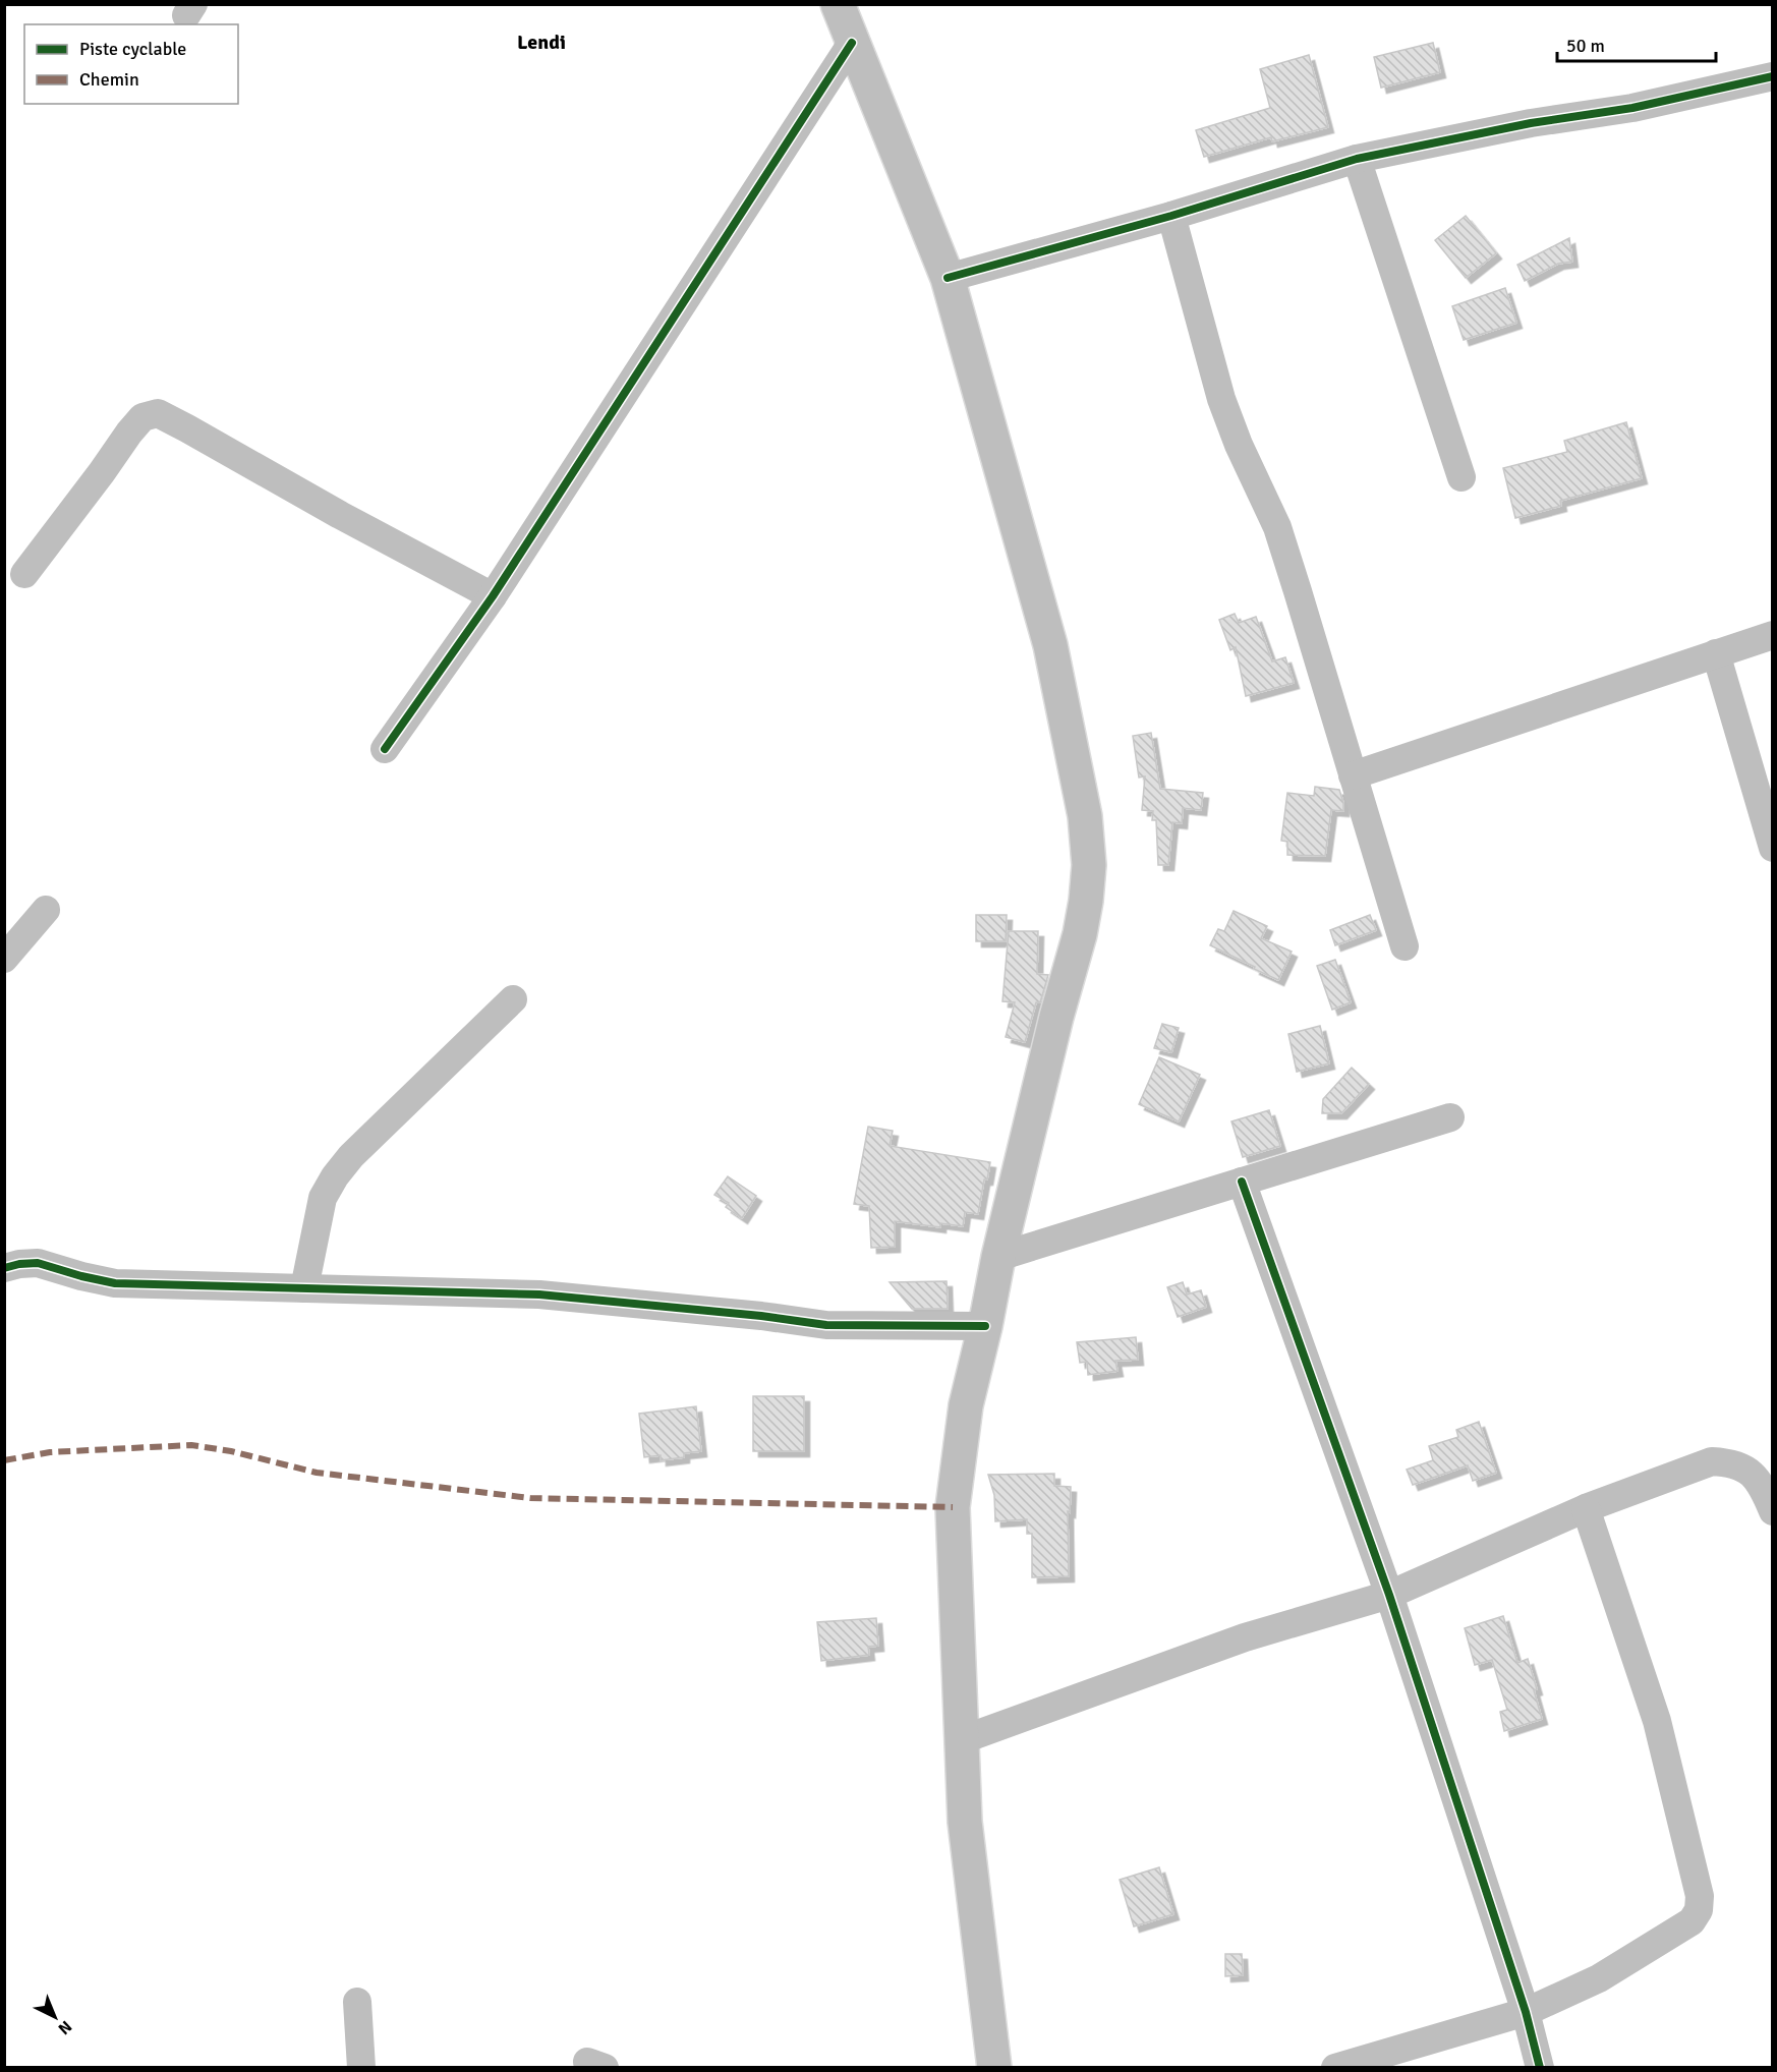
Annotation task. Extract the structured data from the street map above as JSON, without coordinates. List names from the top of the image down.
{
  "districts": ["Lendi"],
  "legend": ["Piste cyclable", "Chemin"],
  "scale_bar": "50 m",
  "north": "bottom right"
}
